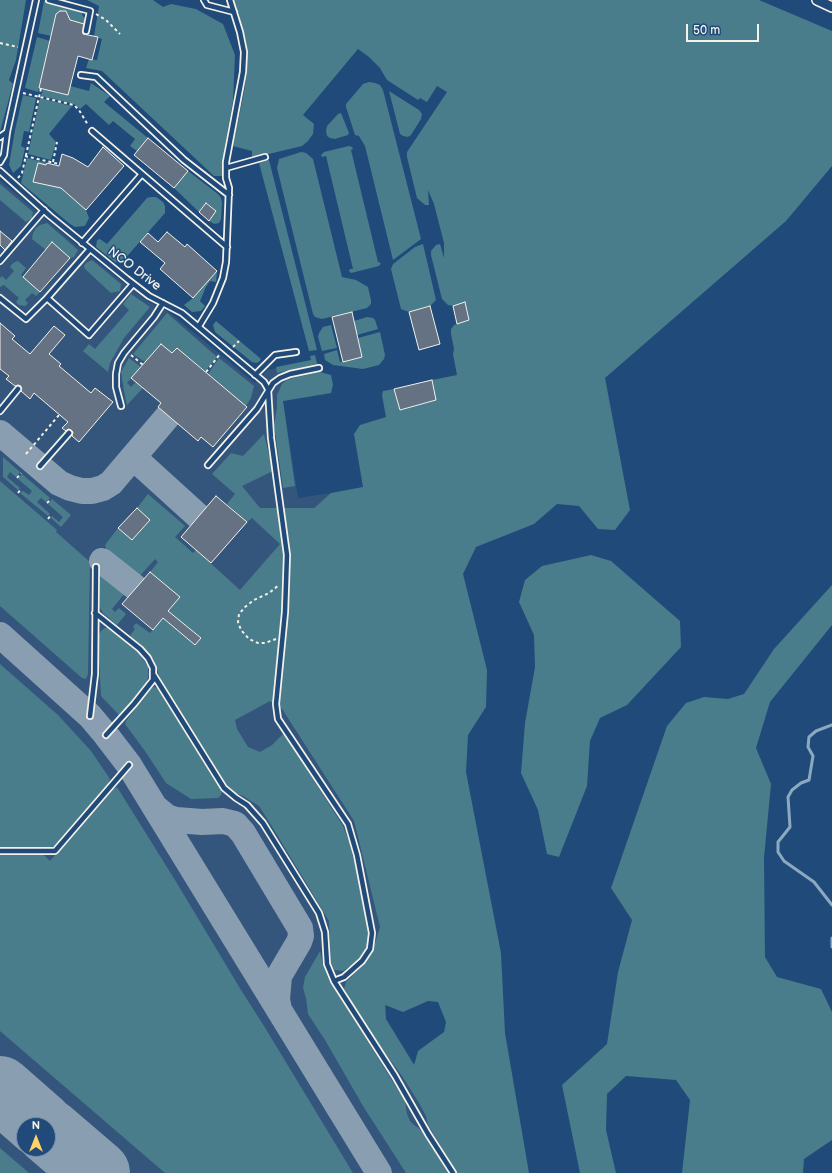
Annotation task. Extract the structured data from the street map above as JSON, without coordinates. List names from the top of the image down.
{
  "streets": {
    "lane": ["NCO Drive"]
  },
  "scale_bar": "50 m",
  "north": "top"
}
